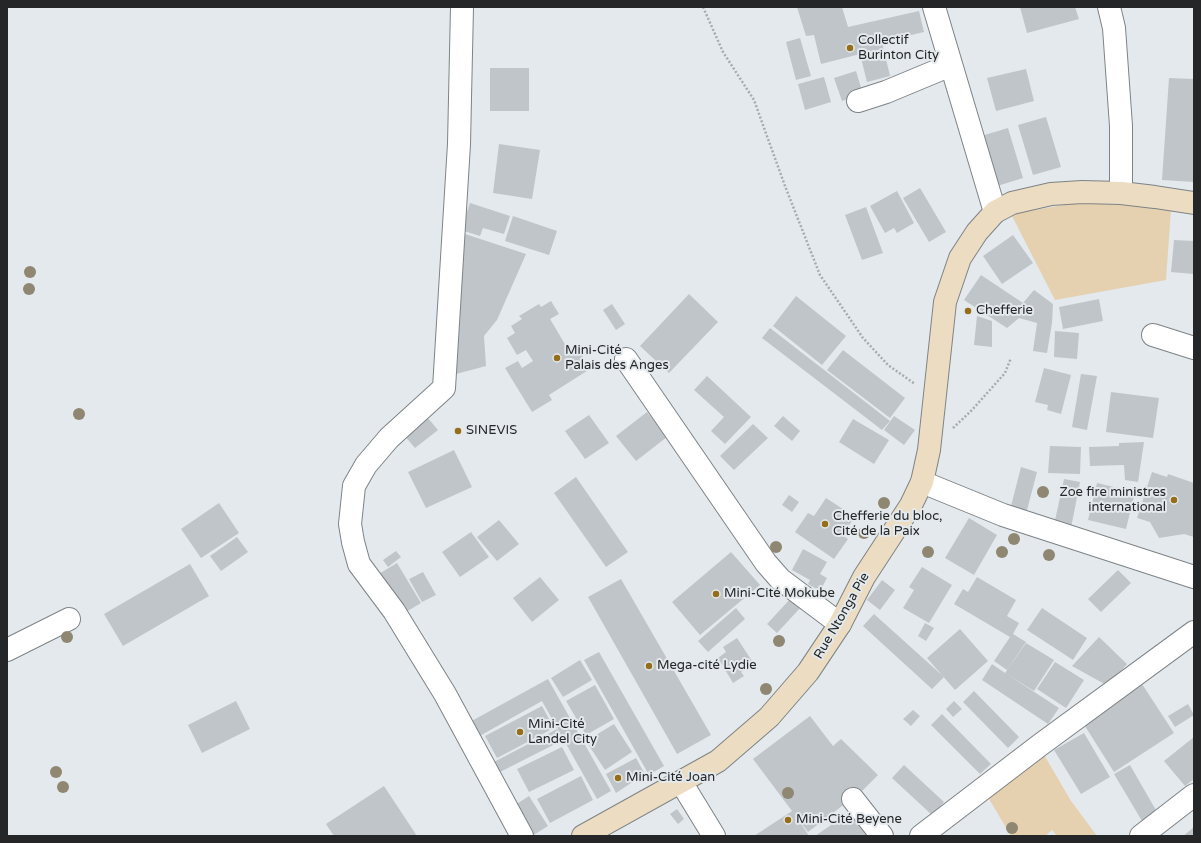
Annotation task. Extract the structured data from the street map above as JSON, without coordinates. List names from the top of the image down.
{
  "streets": {
    "street": ["Rue Ntonga Pie"]
  },
  "places": [
    "Collectif Burinton City",
    "Chefferie",
    "Mini-Cité Palais des Anges",
    "SINEVIS",
    "Zoe fire ministres international",
    "Chefferie du bloc, Cité de la Paix",
    "Mini-Cité Mokube",
    "Mega-cité Lydie",
    "Mini-Cité Landel City",
    "Mini-Cité Joan",
    "Mini-Cité Beyene"
  ]
}
